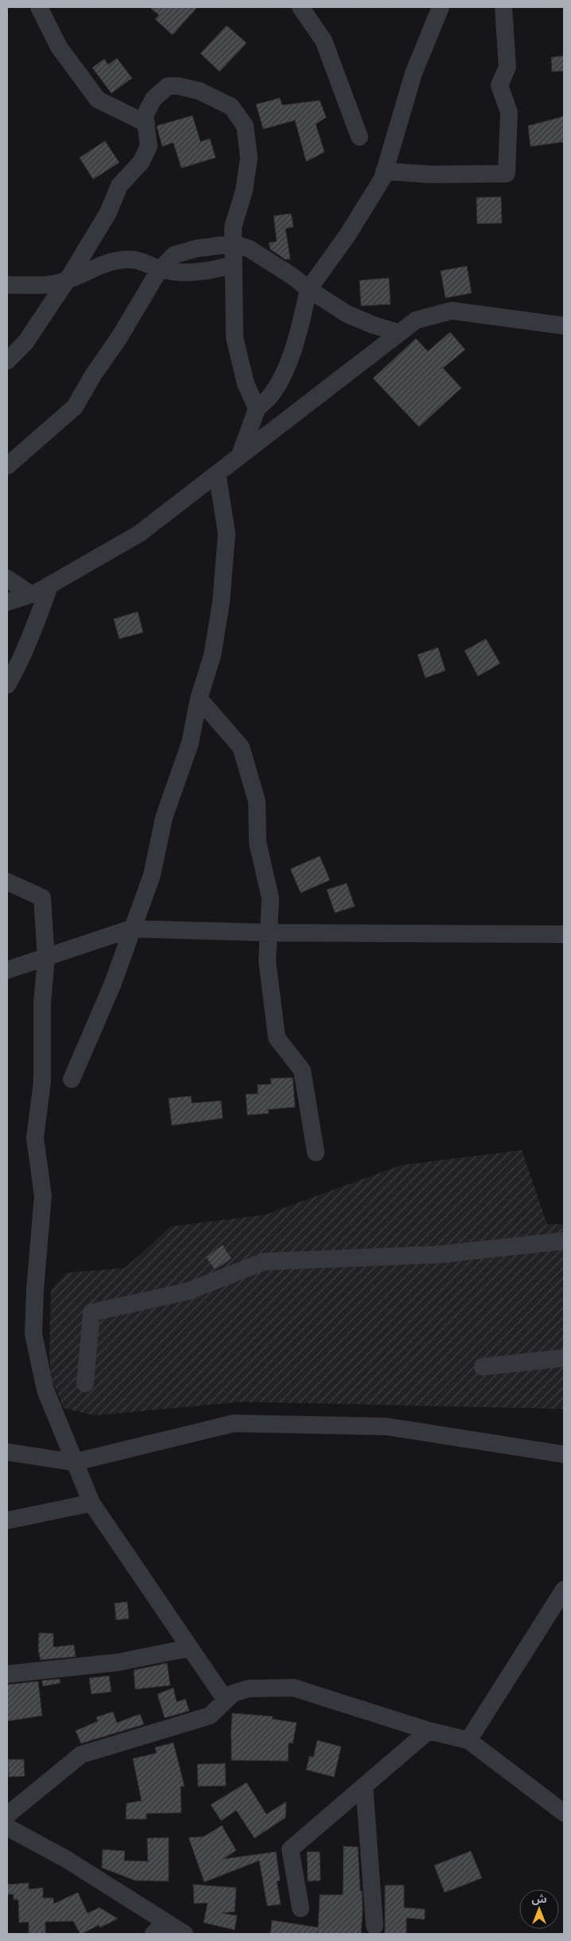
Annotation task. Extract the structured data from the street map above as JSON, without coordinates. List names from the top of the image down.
{
  "north": "top"
}
